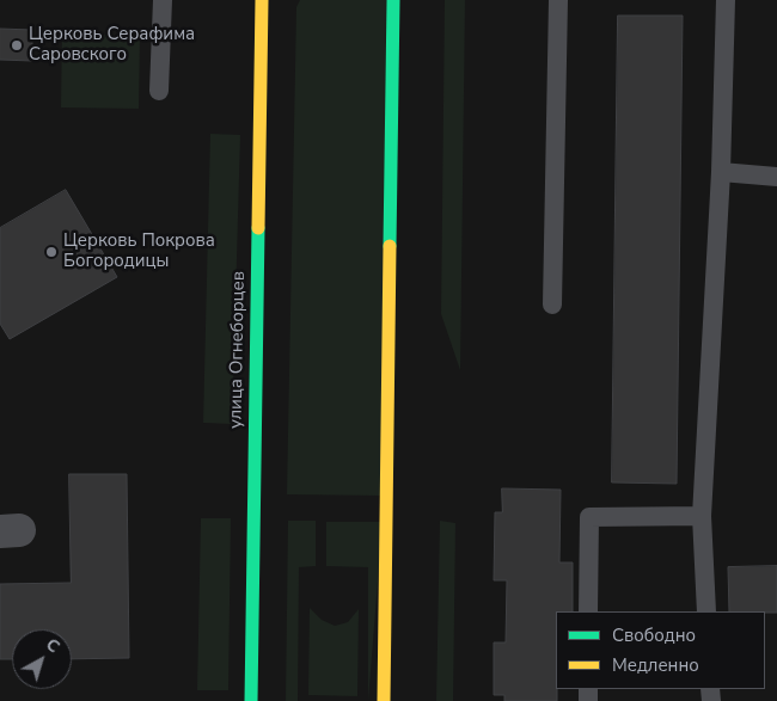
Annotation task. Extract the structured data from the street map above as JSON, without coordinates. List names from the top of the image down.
{
  "streets": {
    "main road": ["улица Огнеборцев"]
  },
  "places": ["Церковь Серафима Саровского", "Церковь Покрова Богородицы"],
  "legend": ["Свободно", "Медленно"],
  "north": "top right"
}
